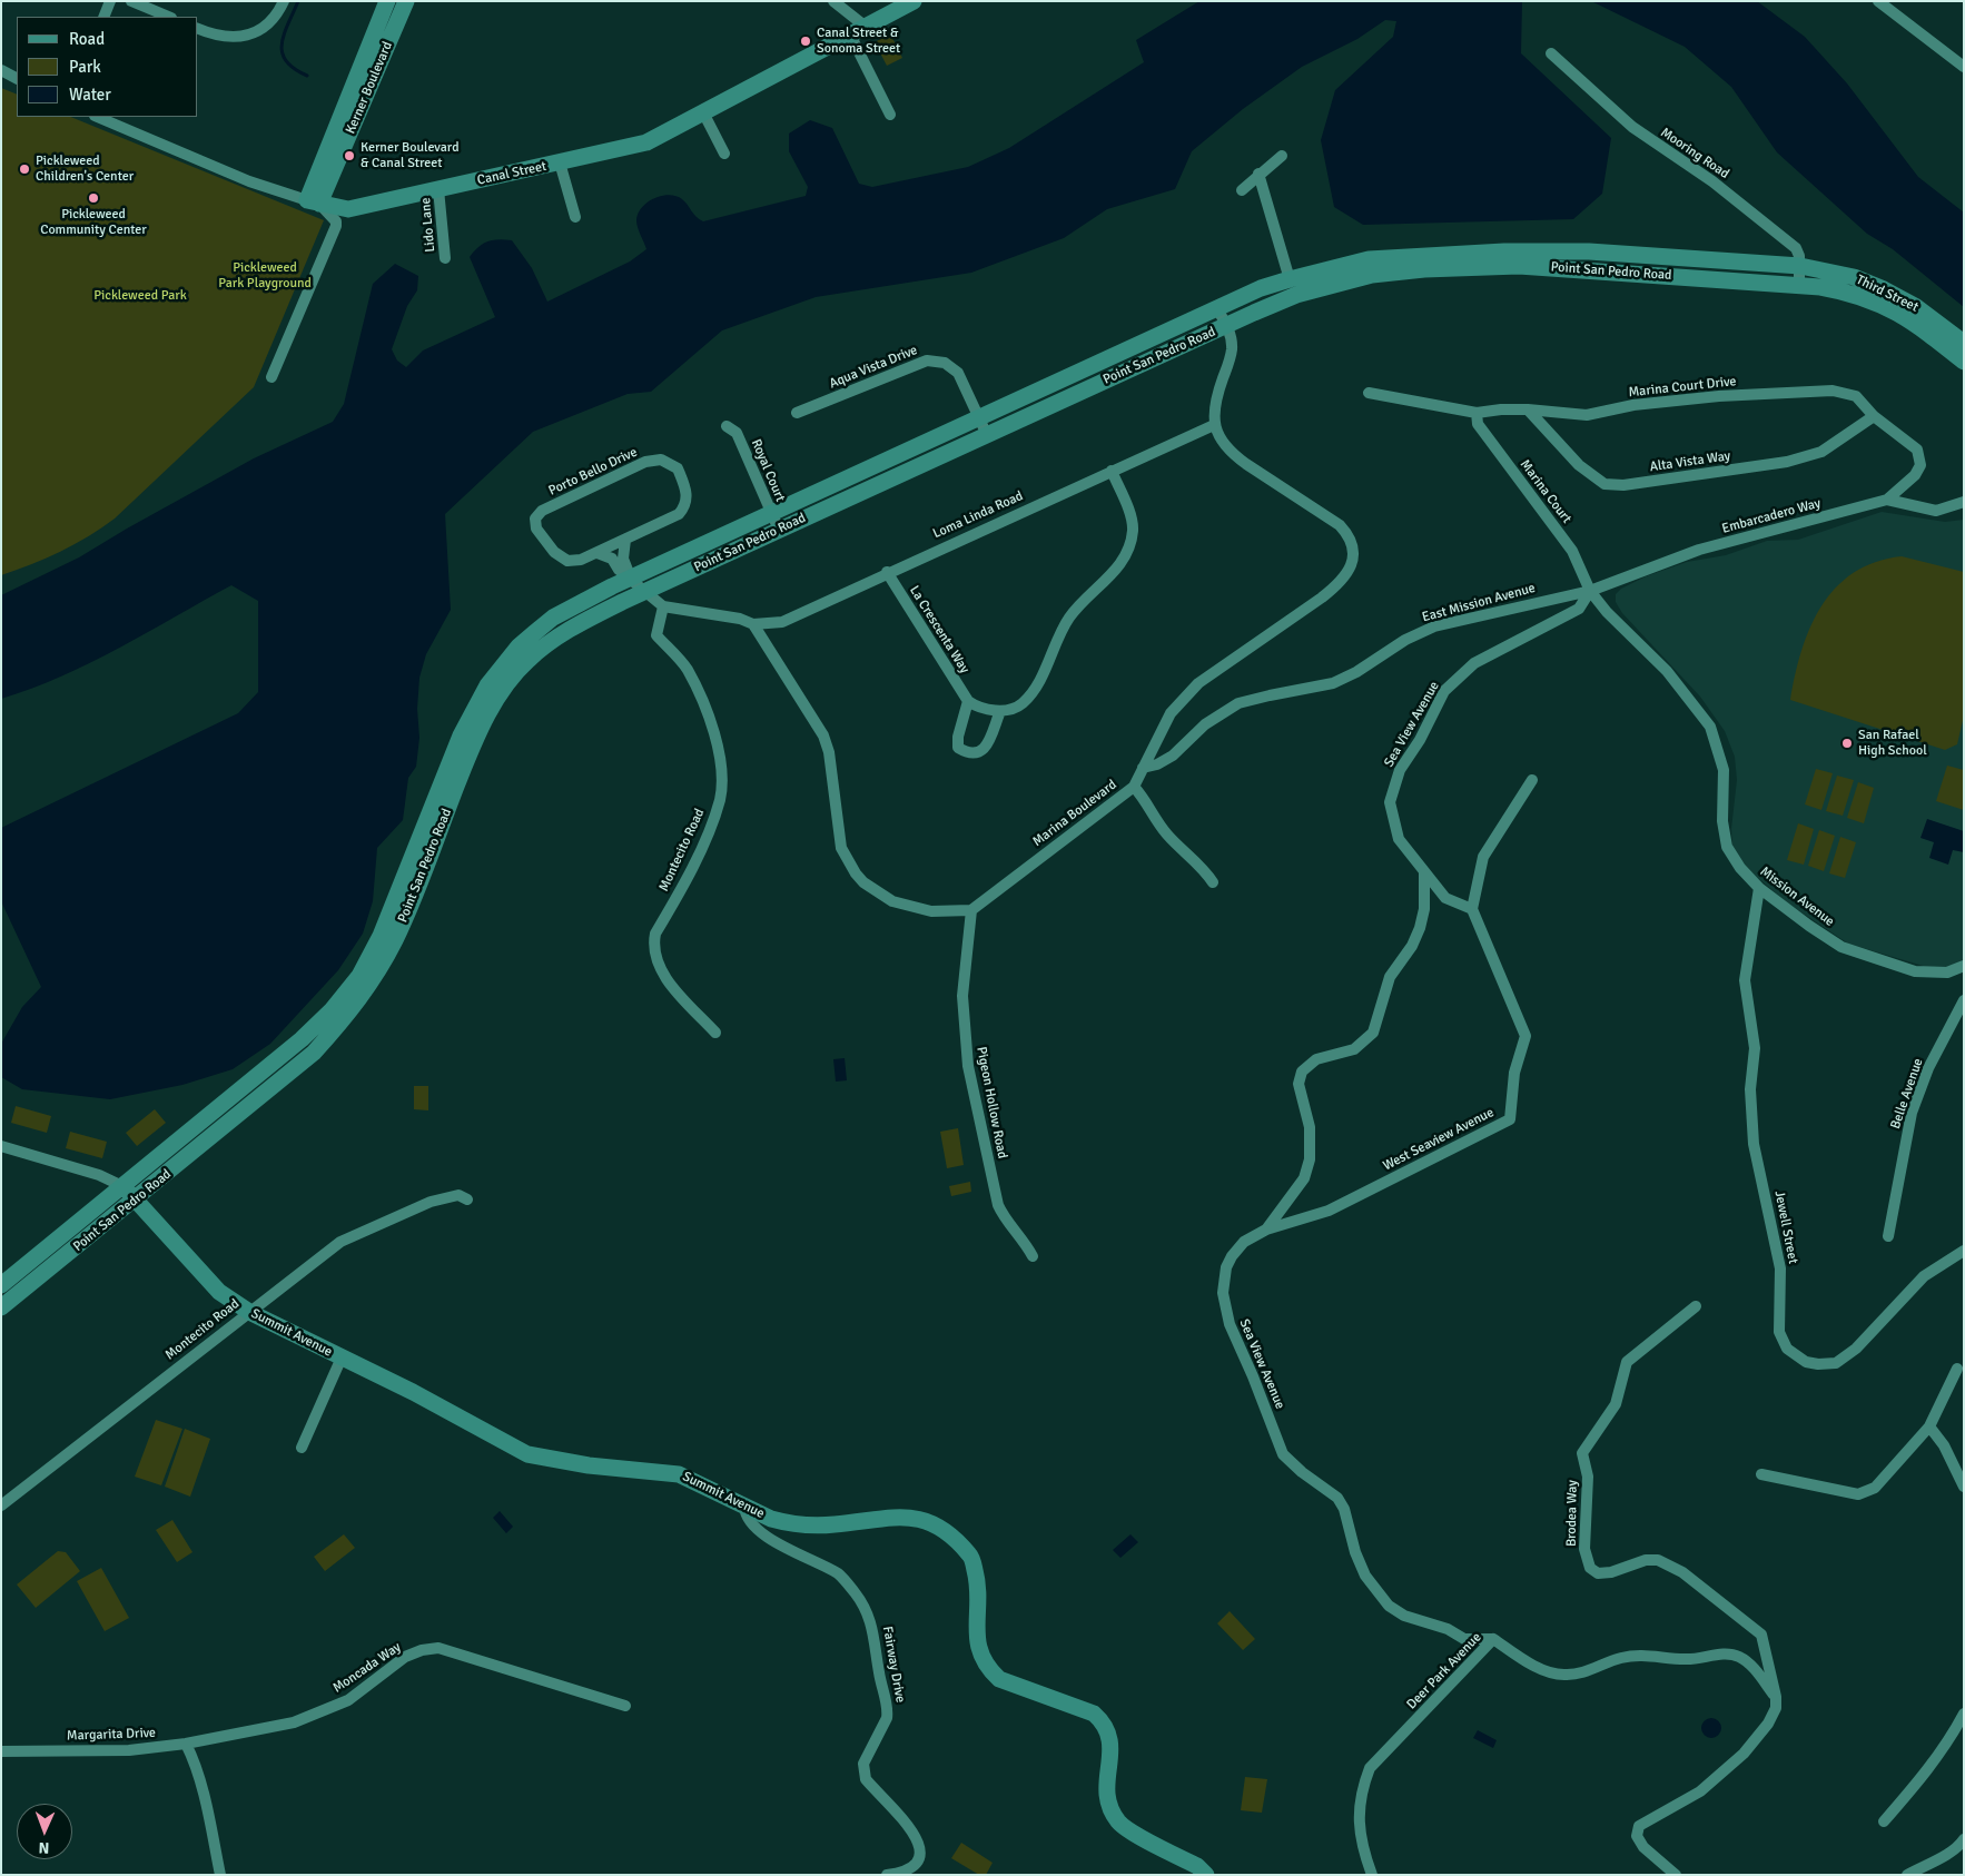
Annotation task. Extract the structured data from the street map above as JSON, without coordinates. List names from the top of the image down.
{
  "streets": {
    "main road": [
      "Kerner Boulevard",
      "Canal Street",
      "Point San Pedro Road",
      "Third Street",
      "Summit Avenue"
    ],
    "street": [
      "Mooring Road",
      "Lido Lane",
      "Aqua Vista Drive",
      "Marina Court Drive",
      "Alta Vista Way",
      "Royal Court",
      "Porto Bello Drive",
      "Marina Court",
      "Loma Linda Road",
      "Embarcadero Way",
      "East Mission Avenue",
      "La Crescenta Way",
      "Sea View Avenue",
      "Marina Boulevard",
      "Montecito Road",
      "Mission Avenue",
      "Belle Avenue",
      "Pigeon Hollow Road",
      "West Seaview Avenue",
      "Jewell Street",
      "Brodea Way",
      "Fairway Drive",
      "Moncada Way",
      "Deer Park Avenue",
      "Margarita Drive"
    ]
  },
  "crossings": [
    ["Kerner Boulevard", "Canal Street"],
    ["Mooring Road", "Point San Pedro Road"],
    ["Mooring Road", "Third Street"],
    ["Canal Street", "Lido Lane"],
    ["Point San Pedro Road", "Third Street"],
    ["Point San Pedro Road", "Aqua Vista Drive"],
    ["Point San Pedro Road", "Royal Court"],
    ["Point San Pedro Road", "Summit Avenue"],
    ["Marina Court Drive", "Alta Vista Way"],
    ["Marina Court Drive", "Marina Court"],
    ["Marina Court Drive", "Embarcadero Way"],
    ["Marina Court", "Embarcadero Way"],
    ["Marina Court", "East Mission Avenue"],
    ["Marina Court", "Sea View Avenue"],
    ["Marina Court", "Mission Avenue"],
    ["Loma Linda Road", "La Crescenta Way"],
    ["Loma Linda Road", "Marina Boulevard"],
    ["Embarcadero Way", "East Mission Avenue"],
    ["Embarcadero Way", "Sea View Avenue"],
    ["Embarcadero Way", "Mission Avenue"],
    ["East Mission Avenue", "Sea View Avenue"],
    ["East Mission Avenue", "Marina Boulevard"],
    ["East Mission Avenue", "Mission Avenue"],
    ["Sea View Avenue", "Mission Avenue"],
    ["Sea View Avenue", "West Seaview Avenue"],
    ["Sea View Avenue", "Deer Park Avenue"],
    ["Marina Boulevard", "Pigeon Hollow Road"],
    ["Montecito Road", "Summit Avenue"],
    ["Mission Avenue", "Jewell Street"],
    ["Summit Avenue", "Fairway Drive"],
    ["Brodea Way", "Deer Park Avenue"],
    ["Moncada Way", "Margarita Drive"]
  ],
  "parks": ["Pickleweed Park Playground", "Pickleweed Park"],
  "places": [
    "Canal Street & Sonoma Street",
    "Kerner Boulevard & Canal Street",
    "Pickleweed Children's Center",
    "Pickleweed Community Center",
    "San Rafael High School"
  ],
  "legend": ["Road", "Park", "Water"],
  "north": "bottom"
}
